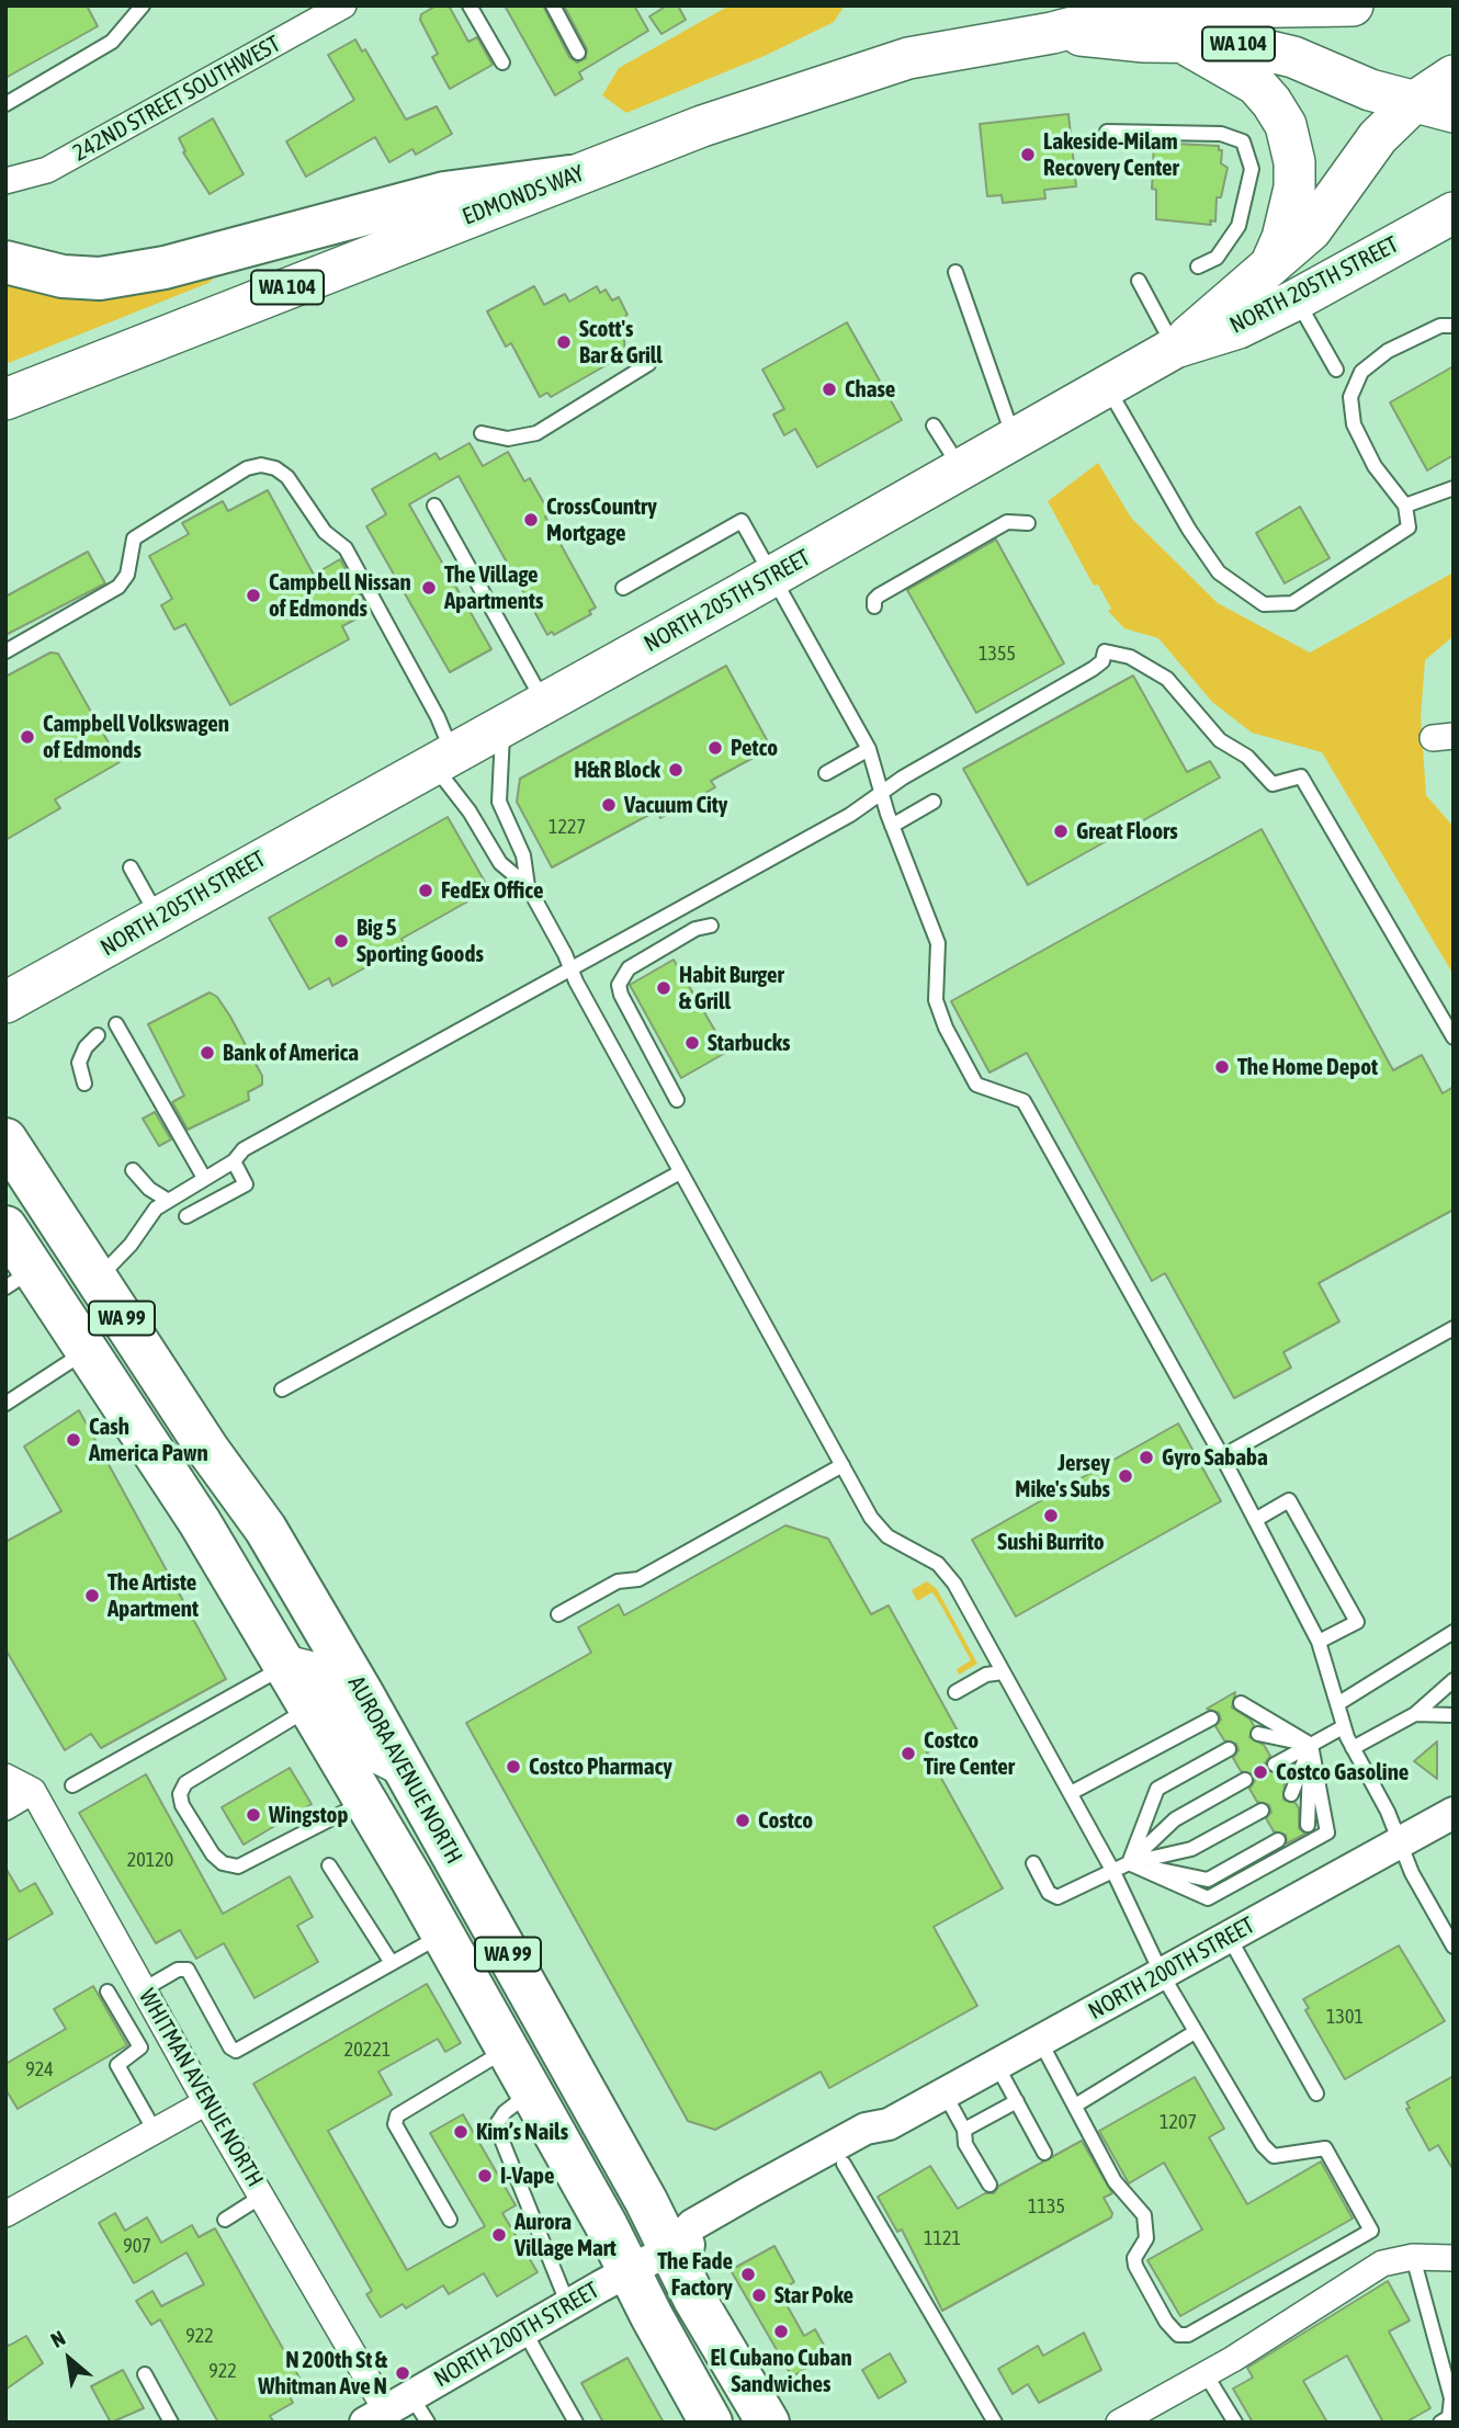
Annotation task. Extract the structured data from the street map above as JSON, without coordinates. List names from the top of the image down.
{
  "streets": {
    "highway": ["WA 99", "AURORA AVENUE NORTH"],
    "main road": ["WA 104", "EDMONDS WAY", "NORTH 205TH STREET"],
    "street": ["242ND STREET SOUTHWEST", "NORTH 200TH STREET", "WHITMAN AVENUE NORTH"]
  },
  "crossings": [
    ["AURORA AVENUE NORTH", "NORTH 200TH STREET"],
    ["NORTH 200TH STREET", "WHITMAN AVENUE NORTH"]
  ],
  "places": [
    "Lakeside-Milam Recovery Center",
    "Scott's Bar & Grill",
    "Chase",
    "CrossCountry Mortgage",
    "The Village Apartments",
    "Campbell Nissan of Edmonds",
    "Campbell Volkswagen of Edmonds",
    "Petco",
    "H&R Block",
    "Vacuum City",
    "Great Floors",
    "FedEx Office",
    "Big 5 Sporting Goods",
    "Habit Burger & Grill",
    "Starbucks",
    "Bank of America",
    "The Home Depot",
    "Cash America Pawn",
    "Gyro Sababa",
    "Jersey Mike's Subs",
    "Sushi Burrito",
    "The Artiste Apartment",
    "Costco Tire Center",
    "Costco Pharmacy",
    "Costco Gasoline",
    "Wingstop",
    "Costco",
    "Kim’s Nails",
    "I-Vape",
    "Aurora Village Mart",
    "The Fade Factory",
    "Star Poke",
    "El Cubano Cuban Sandwiches",
    "N 200th St & Whitman Ave N"
  ],
  "house_numbers": [
    "1355",
    "1227",
    "20120",
    "1301",
    "20221",
    "924",
    "1207",
    "1135",
    "1121",
    "907",
    "922",
    "922"
  ],
  "north": "top left"
}
